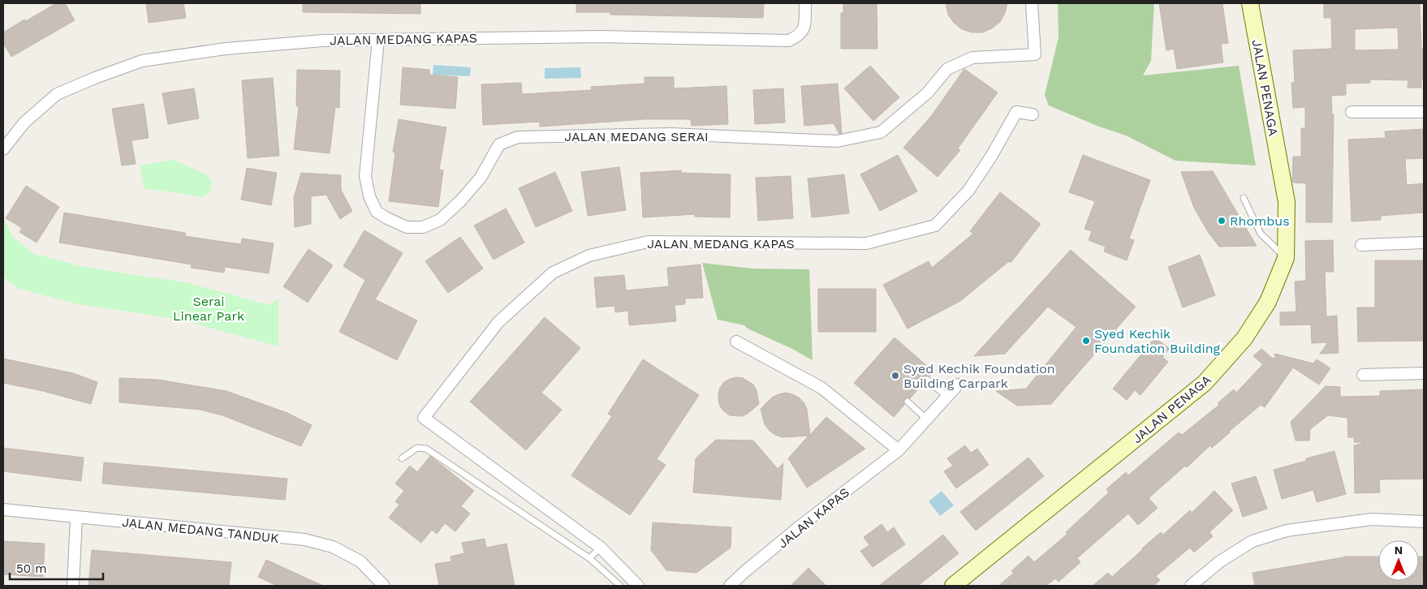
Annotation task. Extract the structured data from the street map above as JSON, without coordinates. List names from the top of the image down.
{
  "streets": {
    "street": [
      "JALAN MEDANG KAPAS",
      "JALAN PENAGA",
      "JALAN MEDANG SERAI",
      "JALAN KAPAS",
      "JALAN MEDANG TANDUK"
    ]
  },
  "crossings": [
    ["JALAN MEDANG KAPAS", "JALAN MEDANG SERAI"]
  ],
  "parks": ["Serai Linear Park"],
  "places": ["Rhombus", "Syed Kechik Foundation Building", "Syed Kechik Foundation Building Carpark"],
  "scale_bar": "50 m",
  "north": "top"
}
